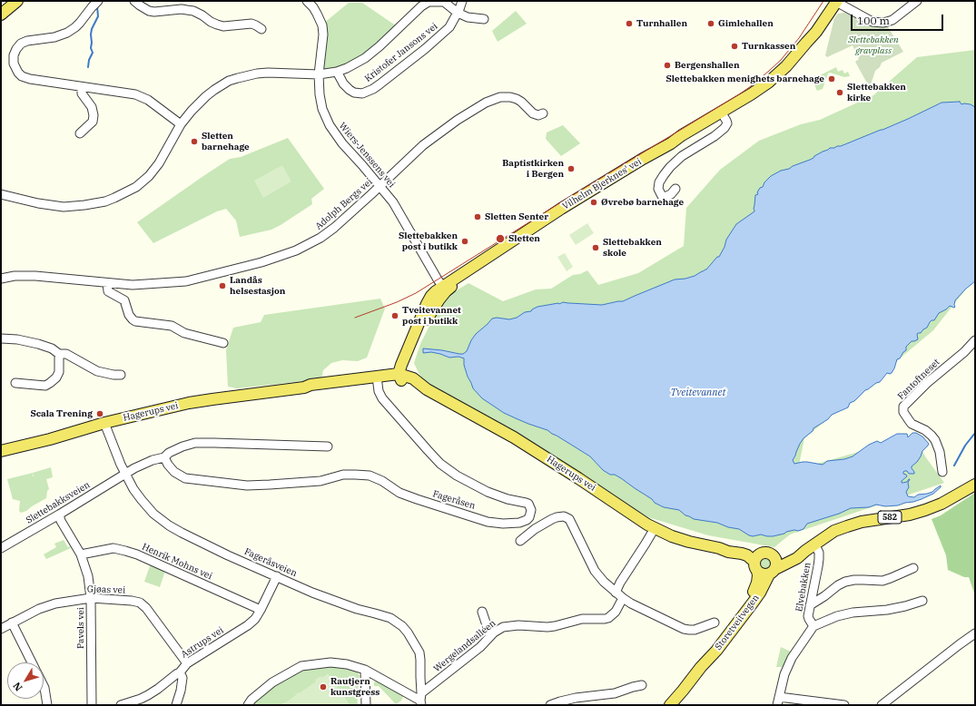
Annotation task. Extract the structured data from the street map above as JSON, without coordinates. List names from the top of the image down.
{
  "streets": {
    "main road": [
      "Vilhelm Bjerknes' vei",
      "Hagerups vei",
      "582",
      "Storetveitvegen"
    ],
    "street": [
      "Kristofer Jansons vei",
      "Wiers-Jenssens vei",
      "Adolph Bergs vei",
      "Fantoftneset",
      "Fageråsen",
      "Slettebakksveien",
      "Henrik Mohns vei",
      "Fageråsveien",
      "Elvebakken",
      "Gjøas vei",
      "Pavels vei",
      "Astrups vei",
      "Wergelandsalléen"
    ]
  },
  "crossings": [
    ["Kristofer Jansons vei", "Wiers-Jenssens vei"],
    ["Wiers-Jenssens vei", "Vilhelm Bjerknes' vei"],
    ["Wiers-Jenssens vei", "Adolph Bergs vei"],
    ["Vilhelm Bjerknes' vei", "Hagerups vei"],
    ["Hagerups vei", "Fageråsen"],
    ["Hagerups vei", "582"],
    ["Hagerups vei", "Fageråsveien"],
    ["Hagerups vei", "Storetveitvegen"],
    ["Slettebakksveien", "Fageråsveien"],
    ["Slettebakksveien", "Pavels vei"],
    ["582", "Storetveitvegen"],
    ["Henrik Mohns vei", "Pavels vei"],
    ["Henrik Mohns vei", "Astrups vei"],
    ["Fageråsveien", "Astrups vei"],
    ["Fageråsveien", "Wergelandsalléen"],
    ["Gjøas vei", "Pavels vei"],
    ["Gjøas vei", "Astrups vei"]
  ],
  "water": ["Tveitevannet"],
  "parks": ["Slettebakken gravplass"],
  "places": [
    "Turnhallen",
    "Gimlehallen",
    "Turnkassen",
    "Bergenshallen",
    "Slettebakken menighets barnehage",
    "Slettebakken kirke",
    "Sletten barnehage",
    "Baptistkirken i Bergen",
    "Øvrebø barnehage",
    "Sletten Senter",
    "Sletten",
    "Slettebakken post i butikk",
    "Slettebakken skole",
    "Landås helsestasjon",
    "Tveitevannet post i butikk",
    "Scala Trening",
    "Rautjern kunstgress"
  ],
  "scale_bar": "100 m",
  "north": "bottom left"
}
